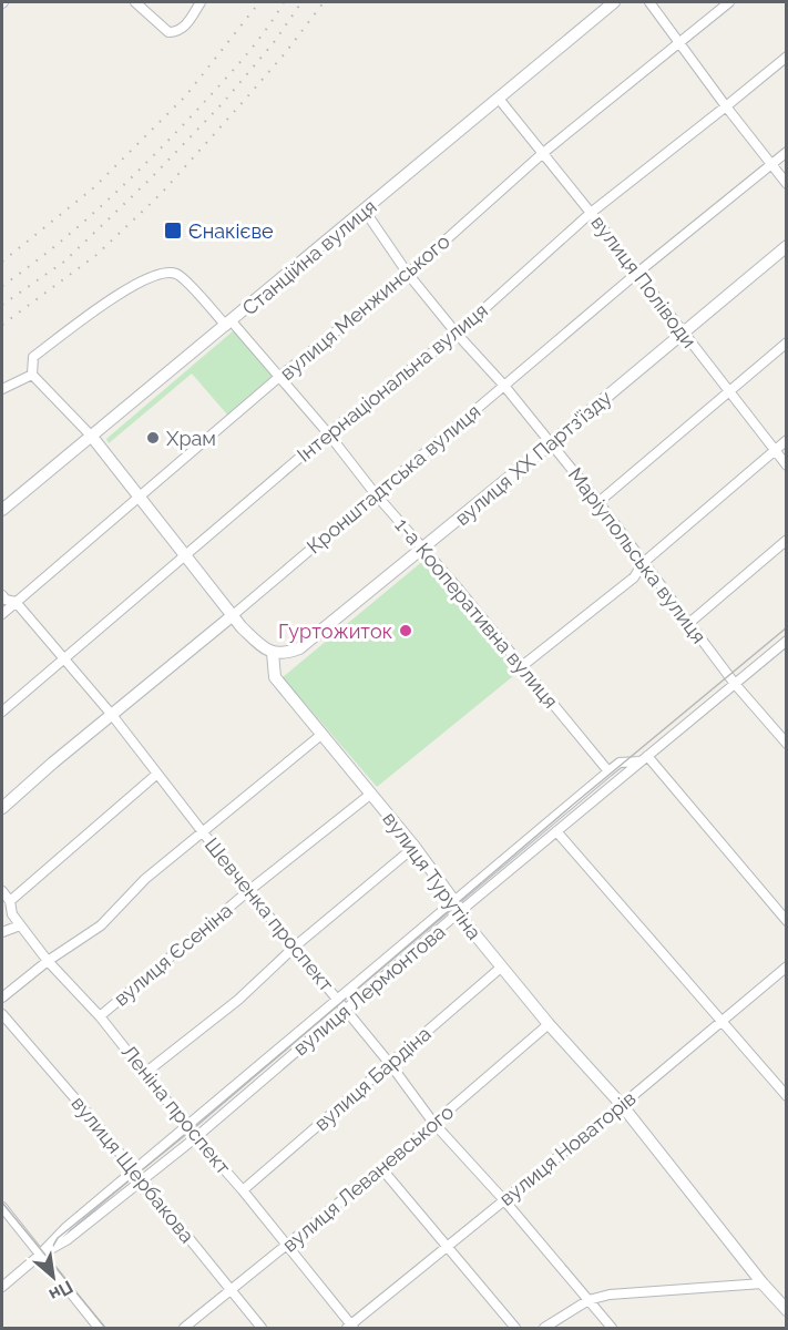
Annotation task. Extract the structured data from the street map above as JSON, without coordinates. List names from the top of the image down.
{
  "streets": {
    "street": [
      "Станційна вулиця",
      "вулиця Поліводи",
      "вулиця Менжинського",
      "Інтернаціональна вулиця",
      "вулиця XX Партз'їзду",
      "Кронштадтська вулиця",
      "Маріупольська вулиця",
      "1-а Кооперативна вулиця",
      "вулиця Турутіна",
      "Шевченка проспект",
      "вулиця Єсеніна",
      "вулиця Лермонтова",
      "вулиця Бардіна",
      "Леніна проспект",
      "вулиця Новаторів",
      "вулиця Щербакова",
      "вулиця Леваневського"
    ]
  },
  "crossings": [
    ["Станційна вулиця", "вулиця Поліводи"],
    ["Станційна вулиця", "Маріупольська вулиця"],
    ["Станційна вулиця", "1-а Кооперативна вулиця"],
    ["вулиця Поліводи", "вулиця Менжинського"],
    ["вулиця Поліводи", "Інтернаціональна вулиця"],
    ["вулиця Поліводи", "вулиця XX Партз'їзду"],
    ["вулиця Поліводи", "Кронштадтська вулиця"],
    ["вулиця Менжинського", "Маріупольська вулиця"],
    ["вулиця Менжинського", "1-а Кооперативна вулиця"],
    ["вулиця Менжинського", "Шевченка проспект"],
    ["Інтернаціональна вулиця", "Маріупольська вулиця"],
    ["Інтернаціональна вулиця", "1-а Кооперативна вулиця"],
    ["Інтернаціональна вулиця", "Шевченка проспект"],
    ["вулиця XX Партз'їзду", "Маріупольська вулиця"],
    ["вулиця XX Партз'їзду", "1-а Кооперативна вулиця"],
    ["вулиця XX Партз'їзду", "вулиця Турутіна"],
    ["Кронштадтська вулиця", "Маріупольська вулиця"],
    ["Кронштадтська вулиця", "1-а Кооперативна вулиця"],
    ["Кронштадтська вулиця", "Шевченка проспект"],
    ["Маріупольська вулиця", "вулиця Лермонтова"],
    ["1-а Кооперативна вулиця", "вулиця Лермонтова"],
    ["вулиця Турутіна", "вулиця Єсеніна"],
    ["вулиця Турутіна", "вулиця Лермонтова"],
    ["вулиця Турутіна", "вулиця Бардіна"],
    ["вулиця Турутіна", "вулиця Новаторів"],
    ["вулиця Турутіна", "вулиця Леваневського"],
    ["Шевченка проспект", "вулиця Єсеніна"],
    ["Шевченка проспект", "вулиця Лермонтова"],
    ["Шевченка проспект", "вулиця Бардіна"],
    ["Шевченка проспект", "вулиця Новаторів"],
    ["Шевченка проспект", "вулиця Леваневського"],
    ["вулиця Єсеніна", "Леніна проспект"],
    ["вулиця Лермонтова", "Леніна проспект"],
    ["вулиця Лермонтова", "вулиця Щербакова"],
    ["вулиця Бардіна", "Леніна проспект"],
    ["Леніна проспект", "вулиця Новаторів"],
    ["Леніна проспект", "вулиця Леваневського"],
    ["вулиця Щербакова", "вулиця Леваневського"]
  ],
  "places": {
    "transit": ["Єнакієве"],
    "other": ["Храм", "Гуртожиток"]
  },
  "north": "bottom right"
}
